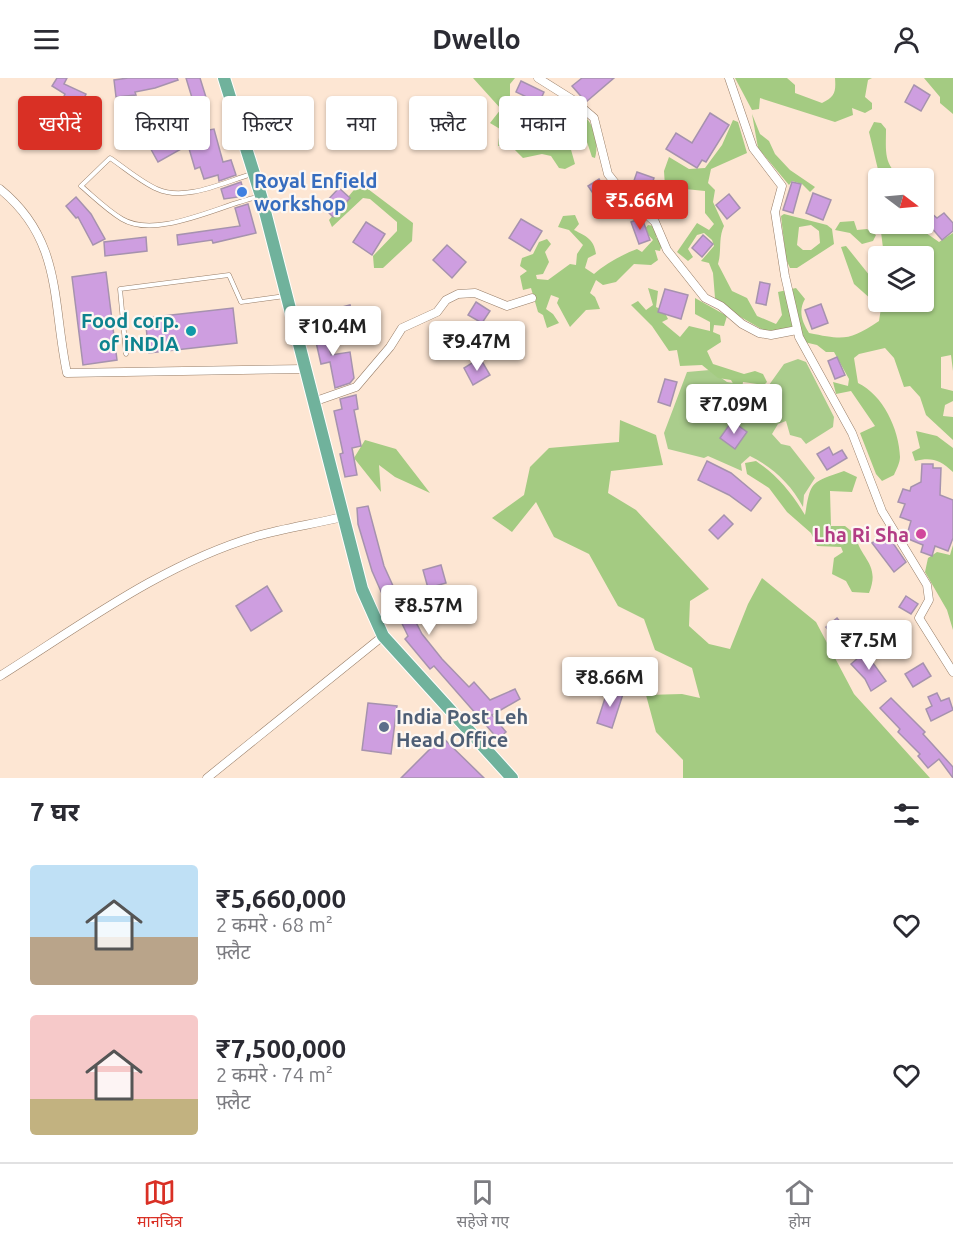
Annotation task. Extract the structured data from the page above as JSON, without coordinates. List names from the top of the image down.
{
  "places": [
    "Royal Enfield workshop",
    "Food corp. of iNDIA",
    "Lha Ri Sha",
    "India Post Leh Head Office"
  ],
  "north": "right",
  "page": {
    "header": "Dwello",
    "chip": [
      "खरीदें",
      "किराया",
      "फ़िल्टर",
      "नया",
      "फ़्लैट",
      "मकान"
    ],
    "price": [
      "₹5.66M",
      "₹10.4M",
      "₹9.47M",
      "₹7.09M",
      "₹8.57M",
      "₹7.5M",
      "₹8.66M"
    ],
    "heading": "7 घर",
    "list": [
      {
        "name": "₹5,660,000",
        "note": "2 कमरे · 68 m² · फ़्लैट"
      },
      {
        "name": "₹7,500,000",
        "note": "2 कमरे · 74 m² · फ़्लैट"
      }
    ],
    "tabs": ["मानचित्र", "सहेजे गए", "होम"]
  }
}
